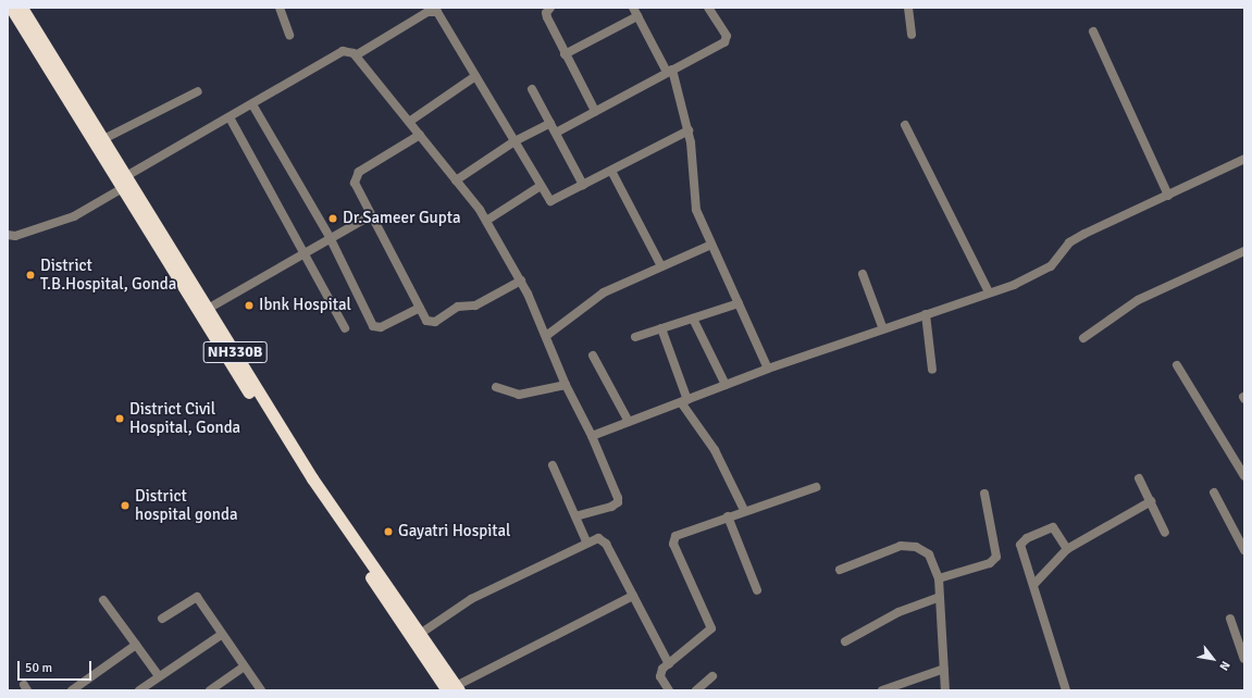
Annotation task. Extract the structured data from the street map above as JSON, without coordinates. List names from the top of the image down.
{
  "streets": {
    "highway": ["NH330B"]
  },
  "places": [
    "Dr.Sameer Gupta",
    "District T.B.Hospital, Gonda",
    "Ibnk Hospital",
    "District Civil Hospital, Gonda",
    "District hospital gonda",
    "Gayatri Hospital"
  ],
  "scale_bar": "50 m",
  "north": "bottom right"
}
